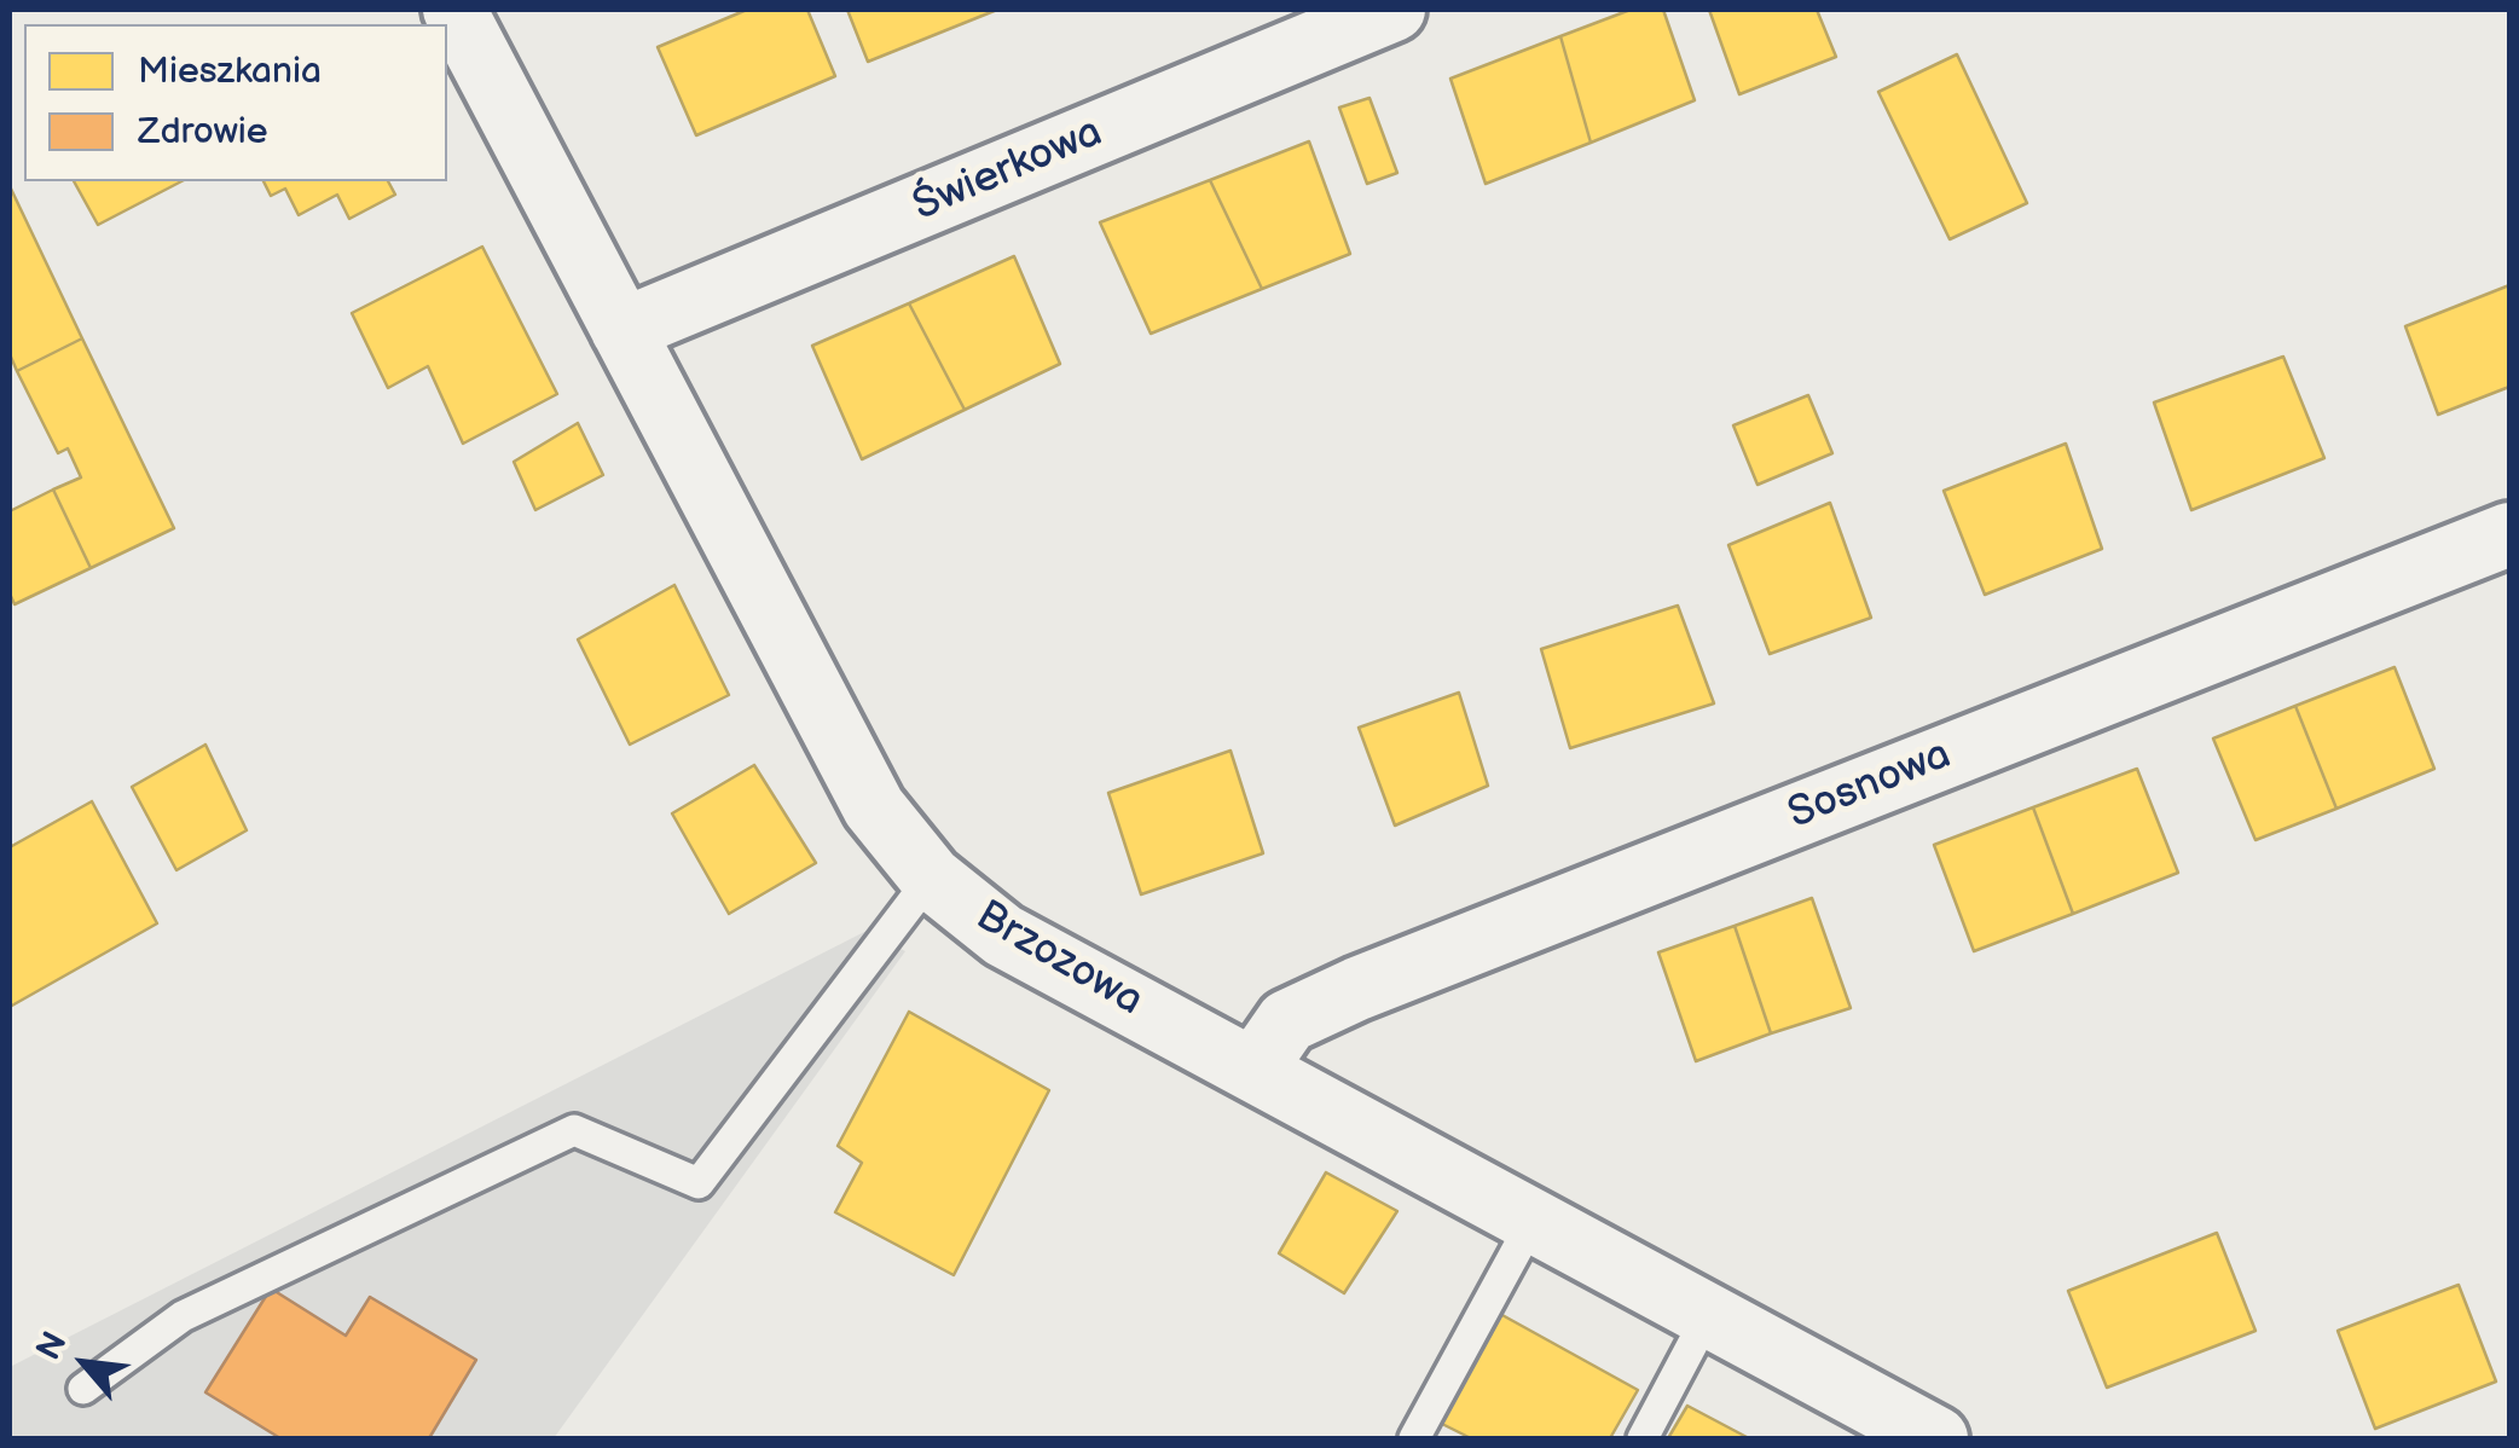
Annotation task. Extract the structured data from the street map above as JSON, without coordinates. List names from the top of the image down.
{
  "streets": {
    "street": ["Świerkowa", "Sosnowa", "Brzozowa"]
  },
  "crossings": [
    ["Świerkowa", "Brzozowa"],
    ["Sosnowa", "Brzozowa"]
  ],
  "legend": ["Mieszkania", "Zdrowie"],
  "north": "top left"
}
